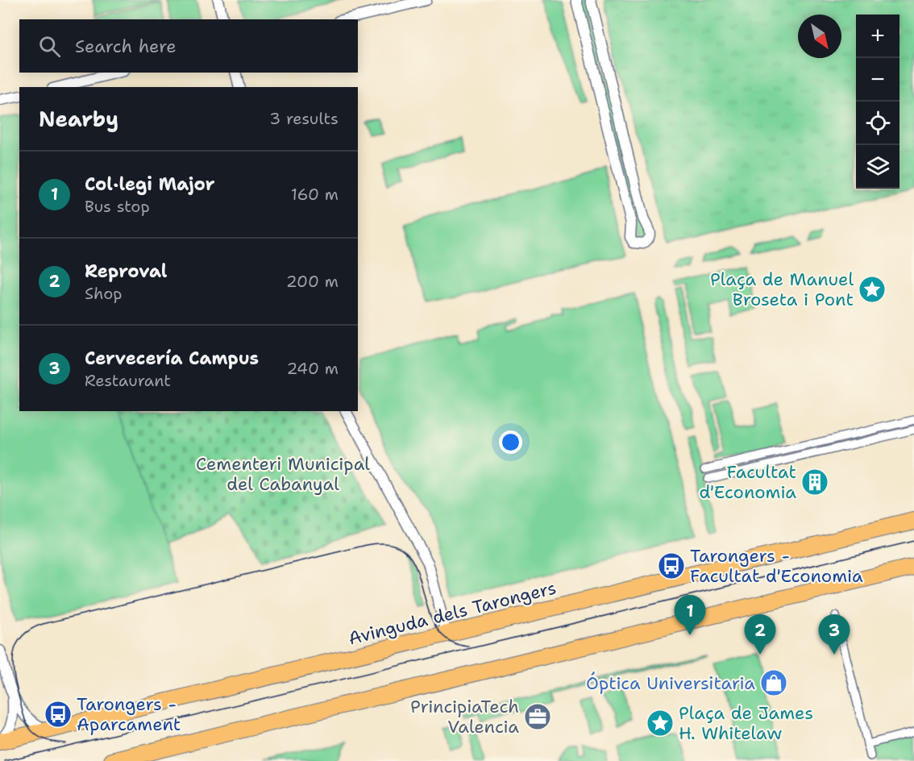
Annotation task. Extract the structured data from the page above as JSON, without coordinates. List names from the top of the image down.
{
  "streets": {
    "main road": ["Avinguda dels Tarongers"]
  },
  "parks": ["Cementeri Municipal del Cabanyal"],
  "places": {
    "place": ["Plaça de Manuel Broseta i Pont", "Plaça de James H. Whitelaw"],
    "building": ["Facultat d'Economia"],
    "bus stop": ["Tarongers - Facultat d'Economia", "Tarongers - Aparcament"],
    "shop": ["Óptica Universitaria"],
    "office": ["PrincipiaTech Valencia"]
  },
  "north": "bottom right",
  "page": {
    "map_buttons": ["+", "−"],
    "search": "Search here",
    "heading": ["Nearby", "3 results"],
    "list": [
      {
        "mark": "1",
        "name": "Col·legi Major",
        "note": "Bus stop",
        "value": "160 m"
      },
      {
        "mark": "2",
        "name": "Reproval",
        "note": "Shop",
        "value": "200 m"
      },
      {
        "mark": "3",
        "name": "Cervecería Campus",
        "note": "Restaurant",
        "value": "240 m"
      }
    ],
    "pins": ["1", "2", "3"]
  }
}
